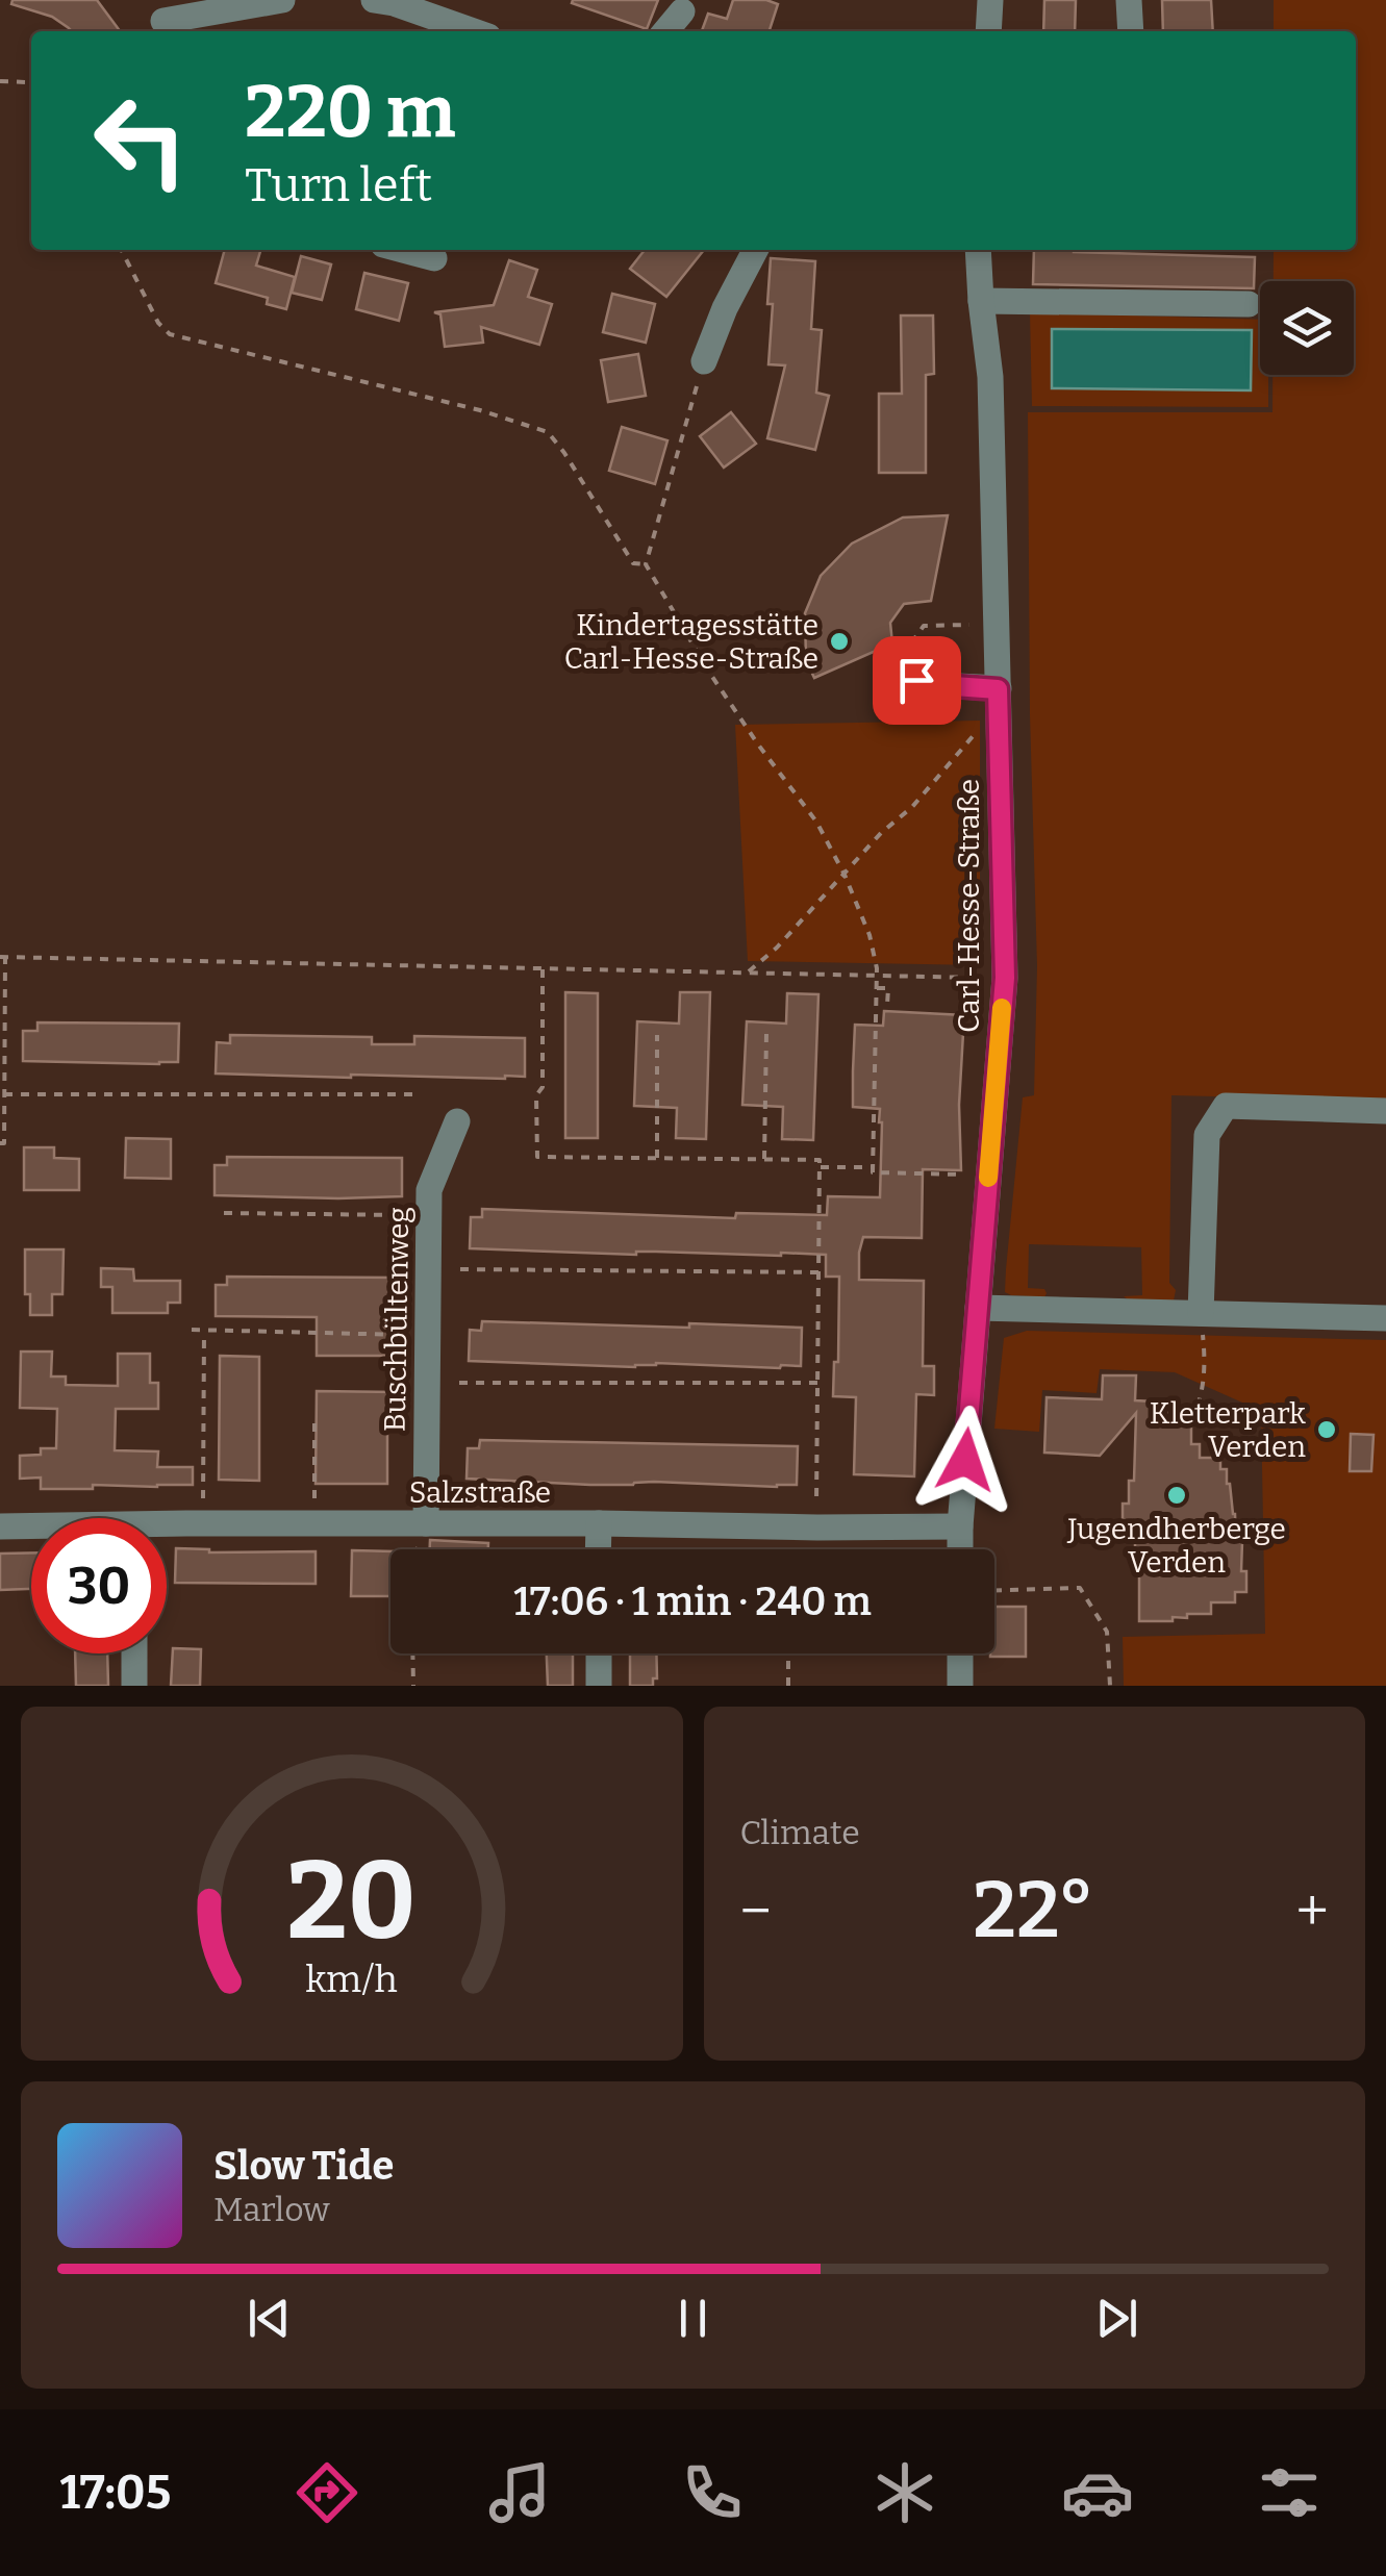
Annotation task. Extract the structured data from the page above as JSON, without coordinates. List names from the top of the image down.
{
  "streets": {
    "street": ["Carl-Hesse-Straße", "Buschbültenweg", "Salzstraße"]
  },
  "crossings": [
    ["Carl-Hesse-Straße", "Salzstraße"],
    ["Buschbültenweg", "Salzstraße"]
  ],
  "places": ["Kindertagesstätte Carl-Hesse-Straße", "Kletterpark Verden", "Jugendherberge Verden"],
  "page": {
    "turn": ["220 m", "Turn left"],
    "limit": "30",
    "trip": "17:06 · 1 min · 240 m",
    "tile": "Climate",
    "heat": ["−", "22°", "+"],
    "song": ["Slow Tide", "Marlow"],
    "tabs": "17:05",
    "gauge": ["20", "km/h"]
  }
}
